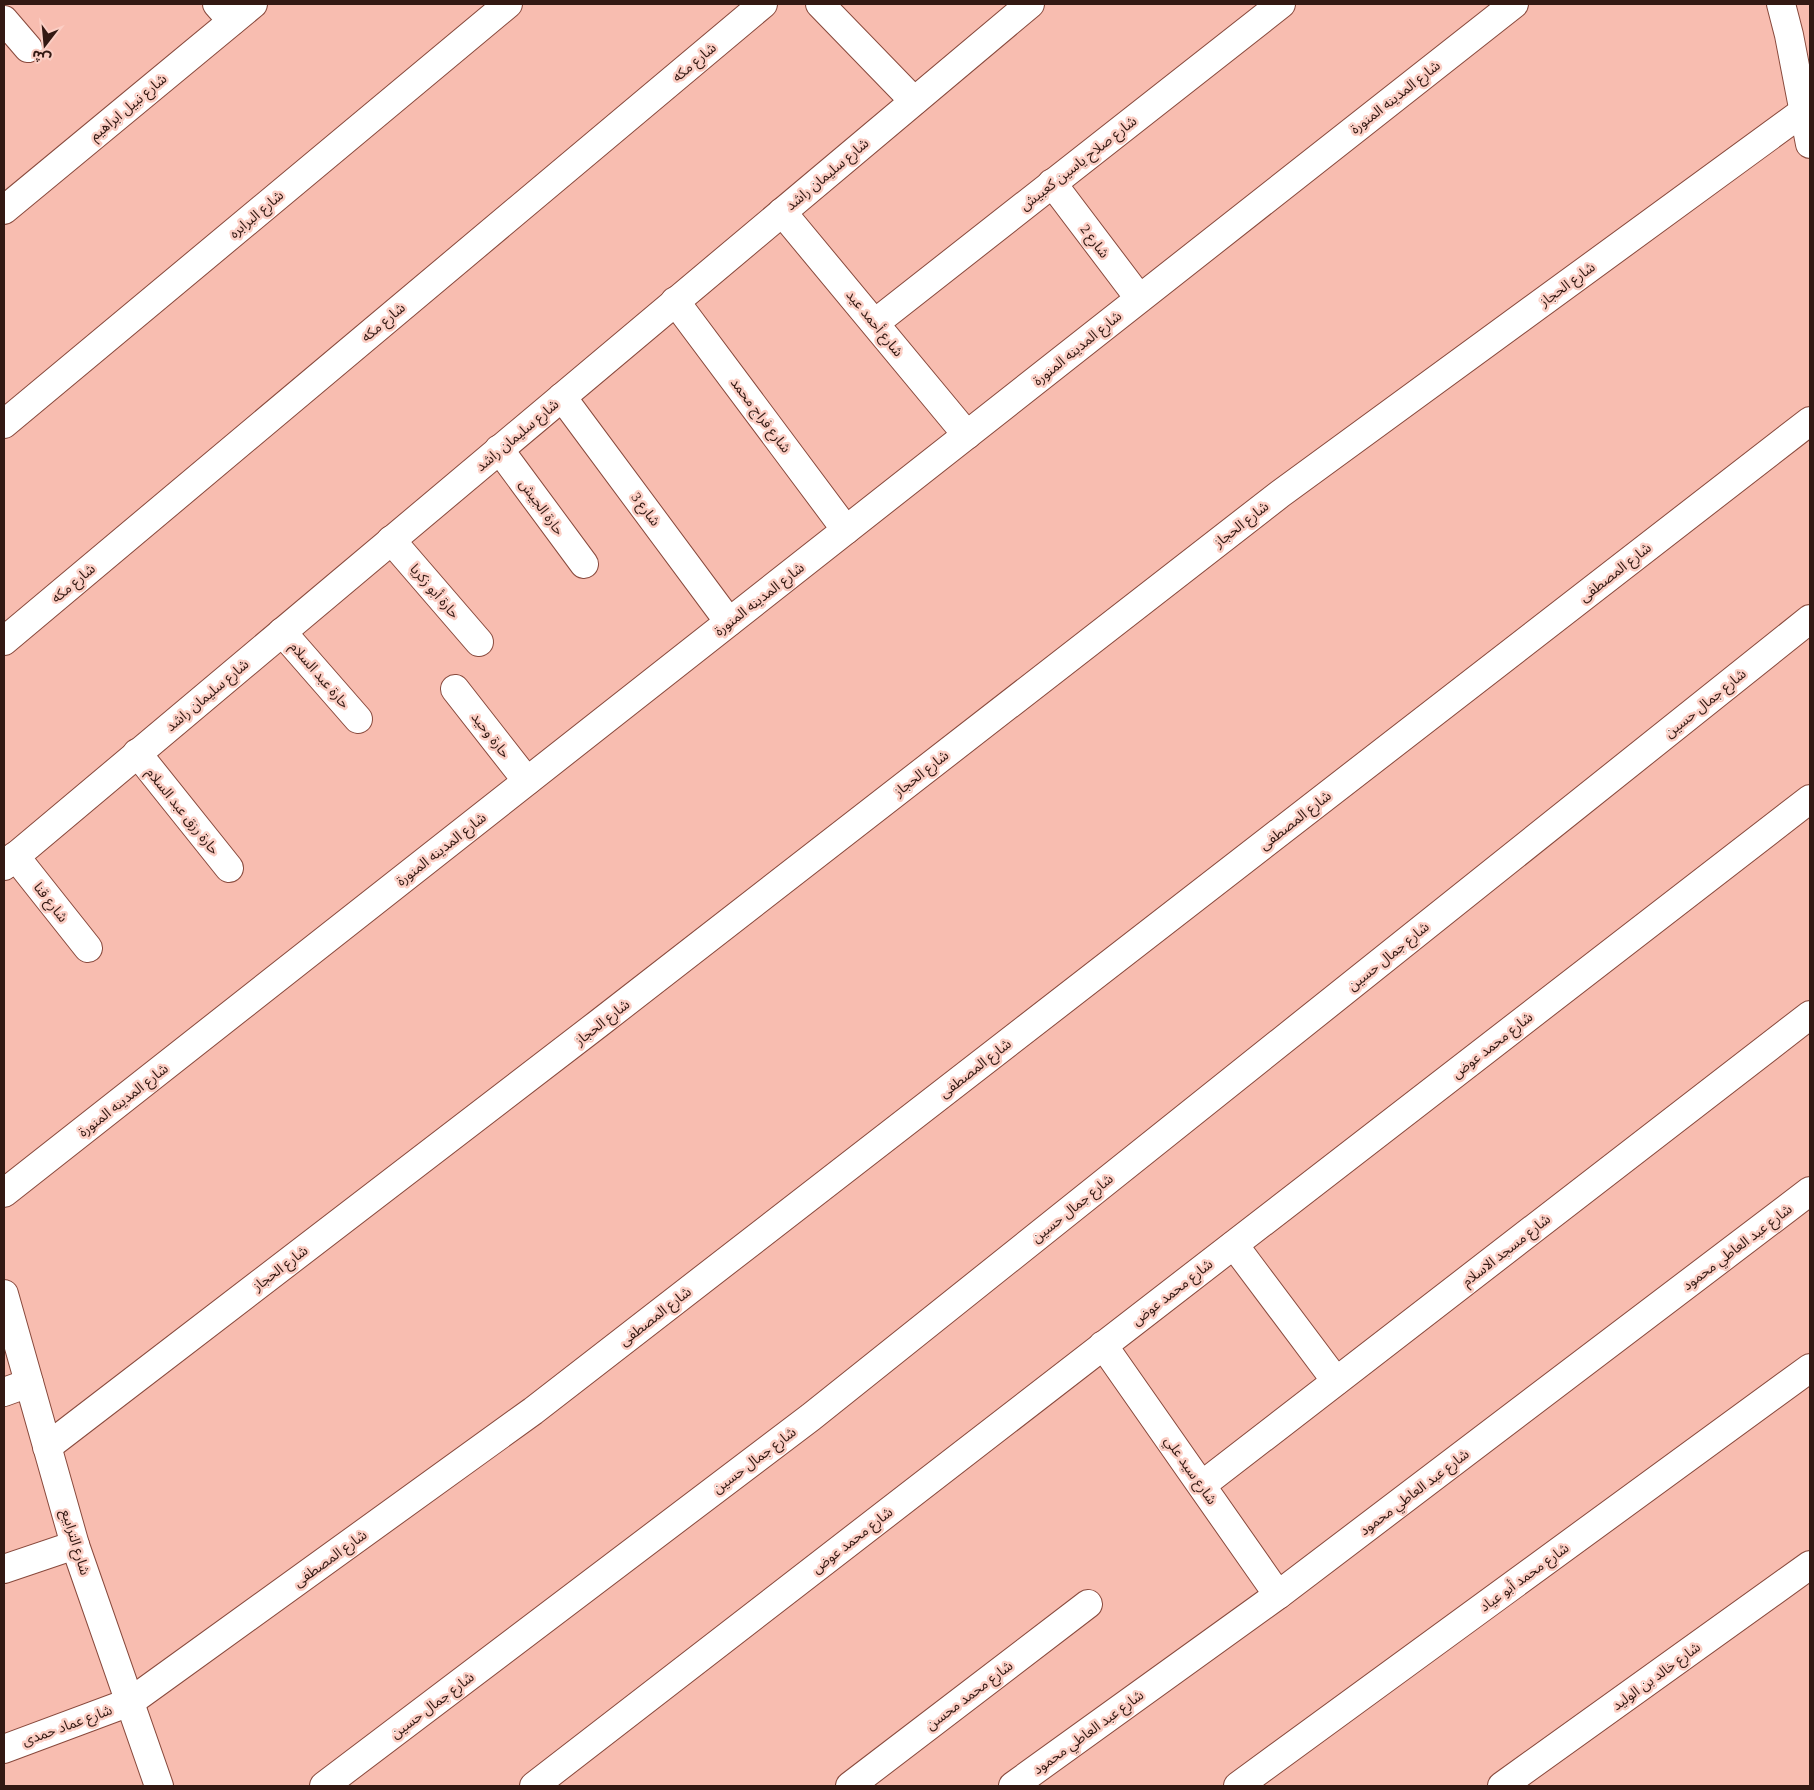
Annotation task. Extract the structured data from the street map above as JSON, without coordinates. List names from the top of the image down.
{
  "streets": {
    "street": [
      "شارع مكه",
      "شارع المدينه المنورة",
      "شارع نبيل ابراهيم",
      "شارع صلاح ياسين كعبيش",
      "شارع سليمان راشد",
      "شارع البرابره",
      "شارع 2",
      "شارع الحجاز",
      "شارع أحمد عيد",
      "شارع فراج محمد",
      "حارة الجيش",
      "شارع 3",
      "شارع المصطفى",
      "حارة أبو زكريا",
      "حارة عبد السلام",
      "شارع جمال حسين",
      "حارة وحيد",
      "حارة رزق عبد السلام",
      "شارع قنا",
      "شارع محمد عوض",
      "شارع عبد العاطي محمود",
      "شارع مسجد الاسلام",
      "شارع سيد علي",
      "شارع الترابيع",
      "شارع محمد أبو عياد",
      "شارع خالد بن الوليد",
      "شارع محمد محسن",
      "شارع عماد حمدى"
    ]
  },
  "crossings": [
    ["شارع المدينه المنورة", "شارع 2"],
    ["شارع المدينه المنورة", "شارع أحمد عيد"],
    ["شارع المدينه المنورة", "شارع فراج محمد"],
    ["شارع المدينه المنورة", "شارع 3"],
    ["شارع المدينه المنورة", "حارة وحيد"],
    ["شارع صلاح ياسين كعبيش", "شارع 2"],
    ["شارع صلاح ياسين كعبيش", "شارع أحمد عيد"],
    ["شارع سليمان راشد", "شارع أحمد عيد"],
    ["شارع سليمان راشد", "شارع فراج محمد"],
    ["شارع سليمان راشد", "حارة الجيش"],
    ["شارع سليمان راشد", "شارع 3"],
    ["شارع سليمان راشد", "حارة أبو زكريا"],
    ["شارع سليمان راشد", "حارة عبد السلام"],
    ["شارع سليمان راشد", "حارة رزق عبد السلام"],
    ["شارع سليمان راشد", "شارع قنا"],
    ["شارع الحجاز", "شارع الترابيع"],
    ["شارع المصطفى", "شارع الترابيع"],
    ["شارع المصطفى", "شارع عماد حمدى"],
    ["شارع محمد عوض", "شارع سيد علي"],
    ["شارع عبد العاطي محمود", "شارع سيد علي"],
    ["شارع مسجد الاسلام", "شارع سيد علي"],
    ["شارع الترابيع", "شارع عماد حمدى"]
  ],
  "north": "bottom"
}
